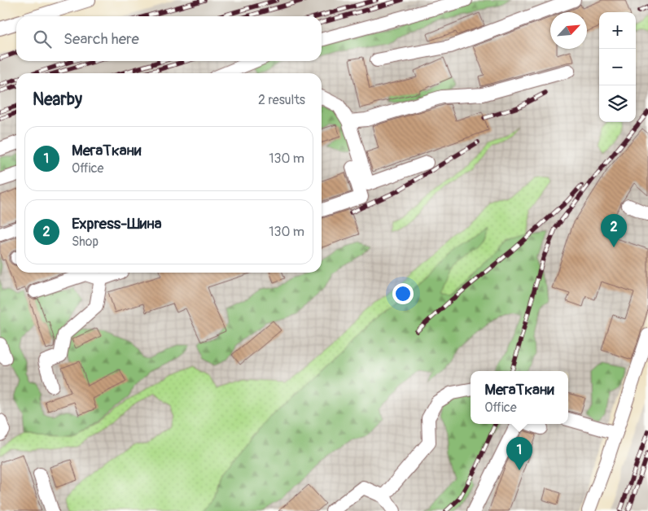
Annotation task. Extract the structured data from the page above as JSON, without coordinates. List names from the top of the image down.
{
  "north": "top right",
  "page": {
    "map_buttons": ["+", "−"],
    "search": "Search here",
    "heading": ["Nearby", "2 results"],
    "list": [
      {
        "mark": "1",
        "name": "МегаТкани",
        "note": "Office",
        "value": "130 m"
      },
      {
        "mark": "2",
        "name": "Express-Шина",
        "note": "Shop",
        "value": "130 m"
      }
    ],
    "pins": ["2", "1"],
    "popup": ["МегаТкани", "Office"]
  }
}
